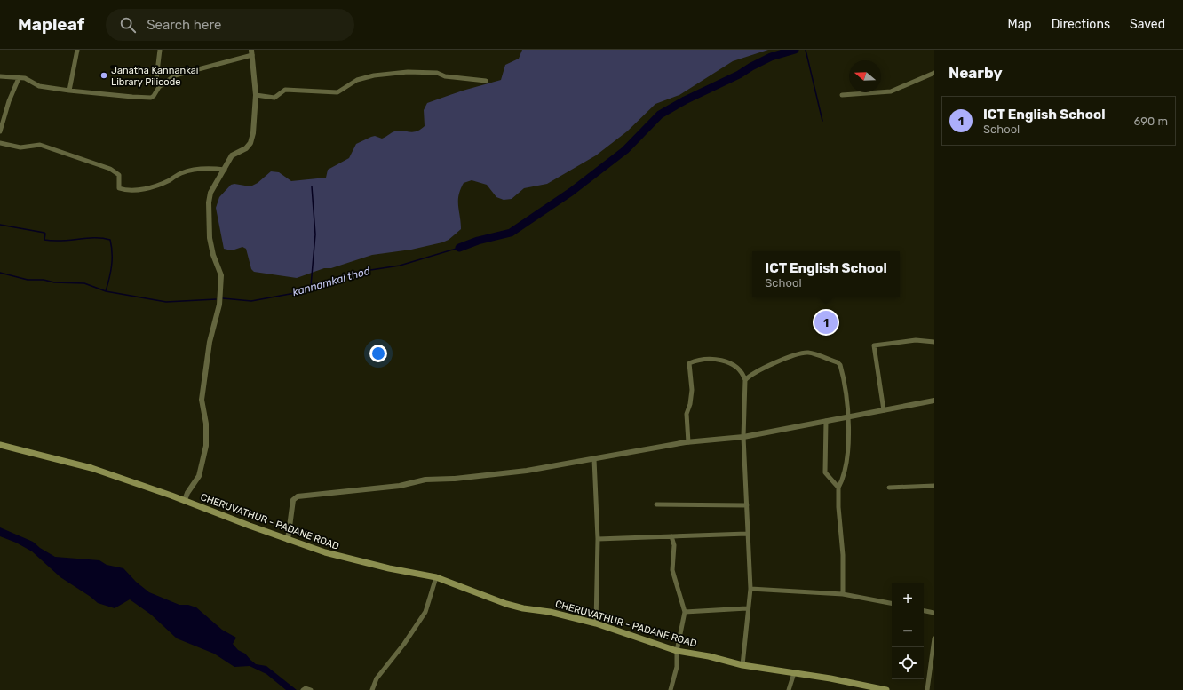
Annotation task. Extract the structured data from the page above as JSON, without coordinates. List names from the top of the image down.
{
  "streets": {
    "main road": ["CHERUVATHUR - PADANE ROAD"]
  },
  "water": ["kannamkai thod"],
  "places": ["Janatha Kannankai Library Pilicode"],
  "north": "left",
  "page": {
    "header": "Mapleaf",
    "search": "Search here",
    "nav": ["Map", "Directions", "Saved"],
    "heading": "Nearby",
    "list": [
      {
        "mark": "1",
        "name": "ICT English School",
        "note": "School",
        "value": "690 m"
      }
    ],
    "popup": ["ICT English School", "School"],
    "pins": "1",
    "map_buttons": ["+", "−"]
  }
}
